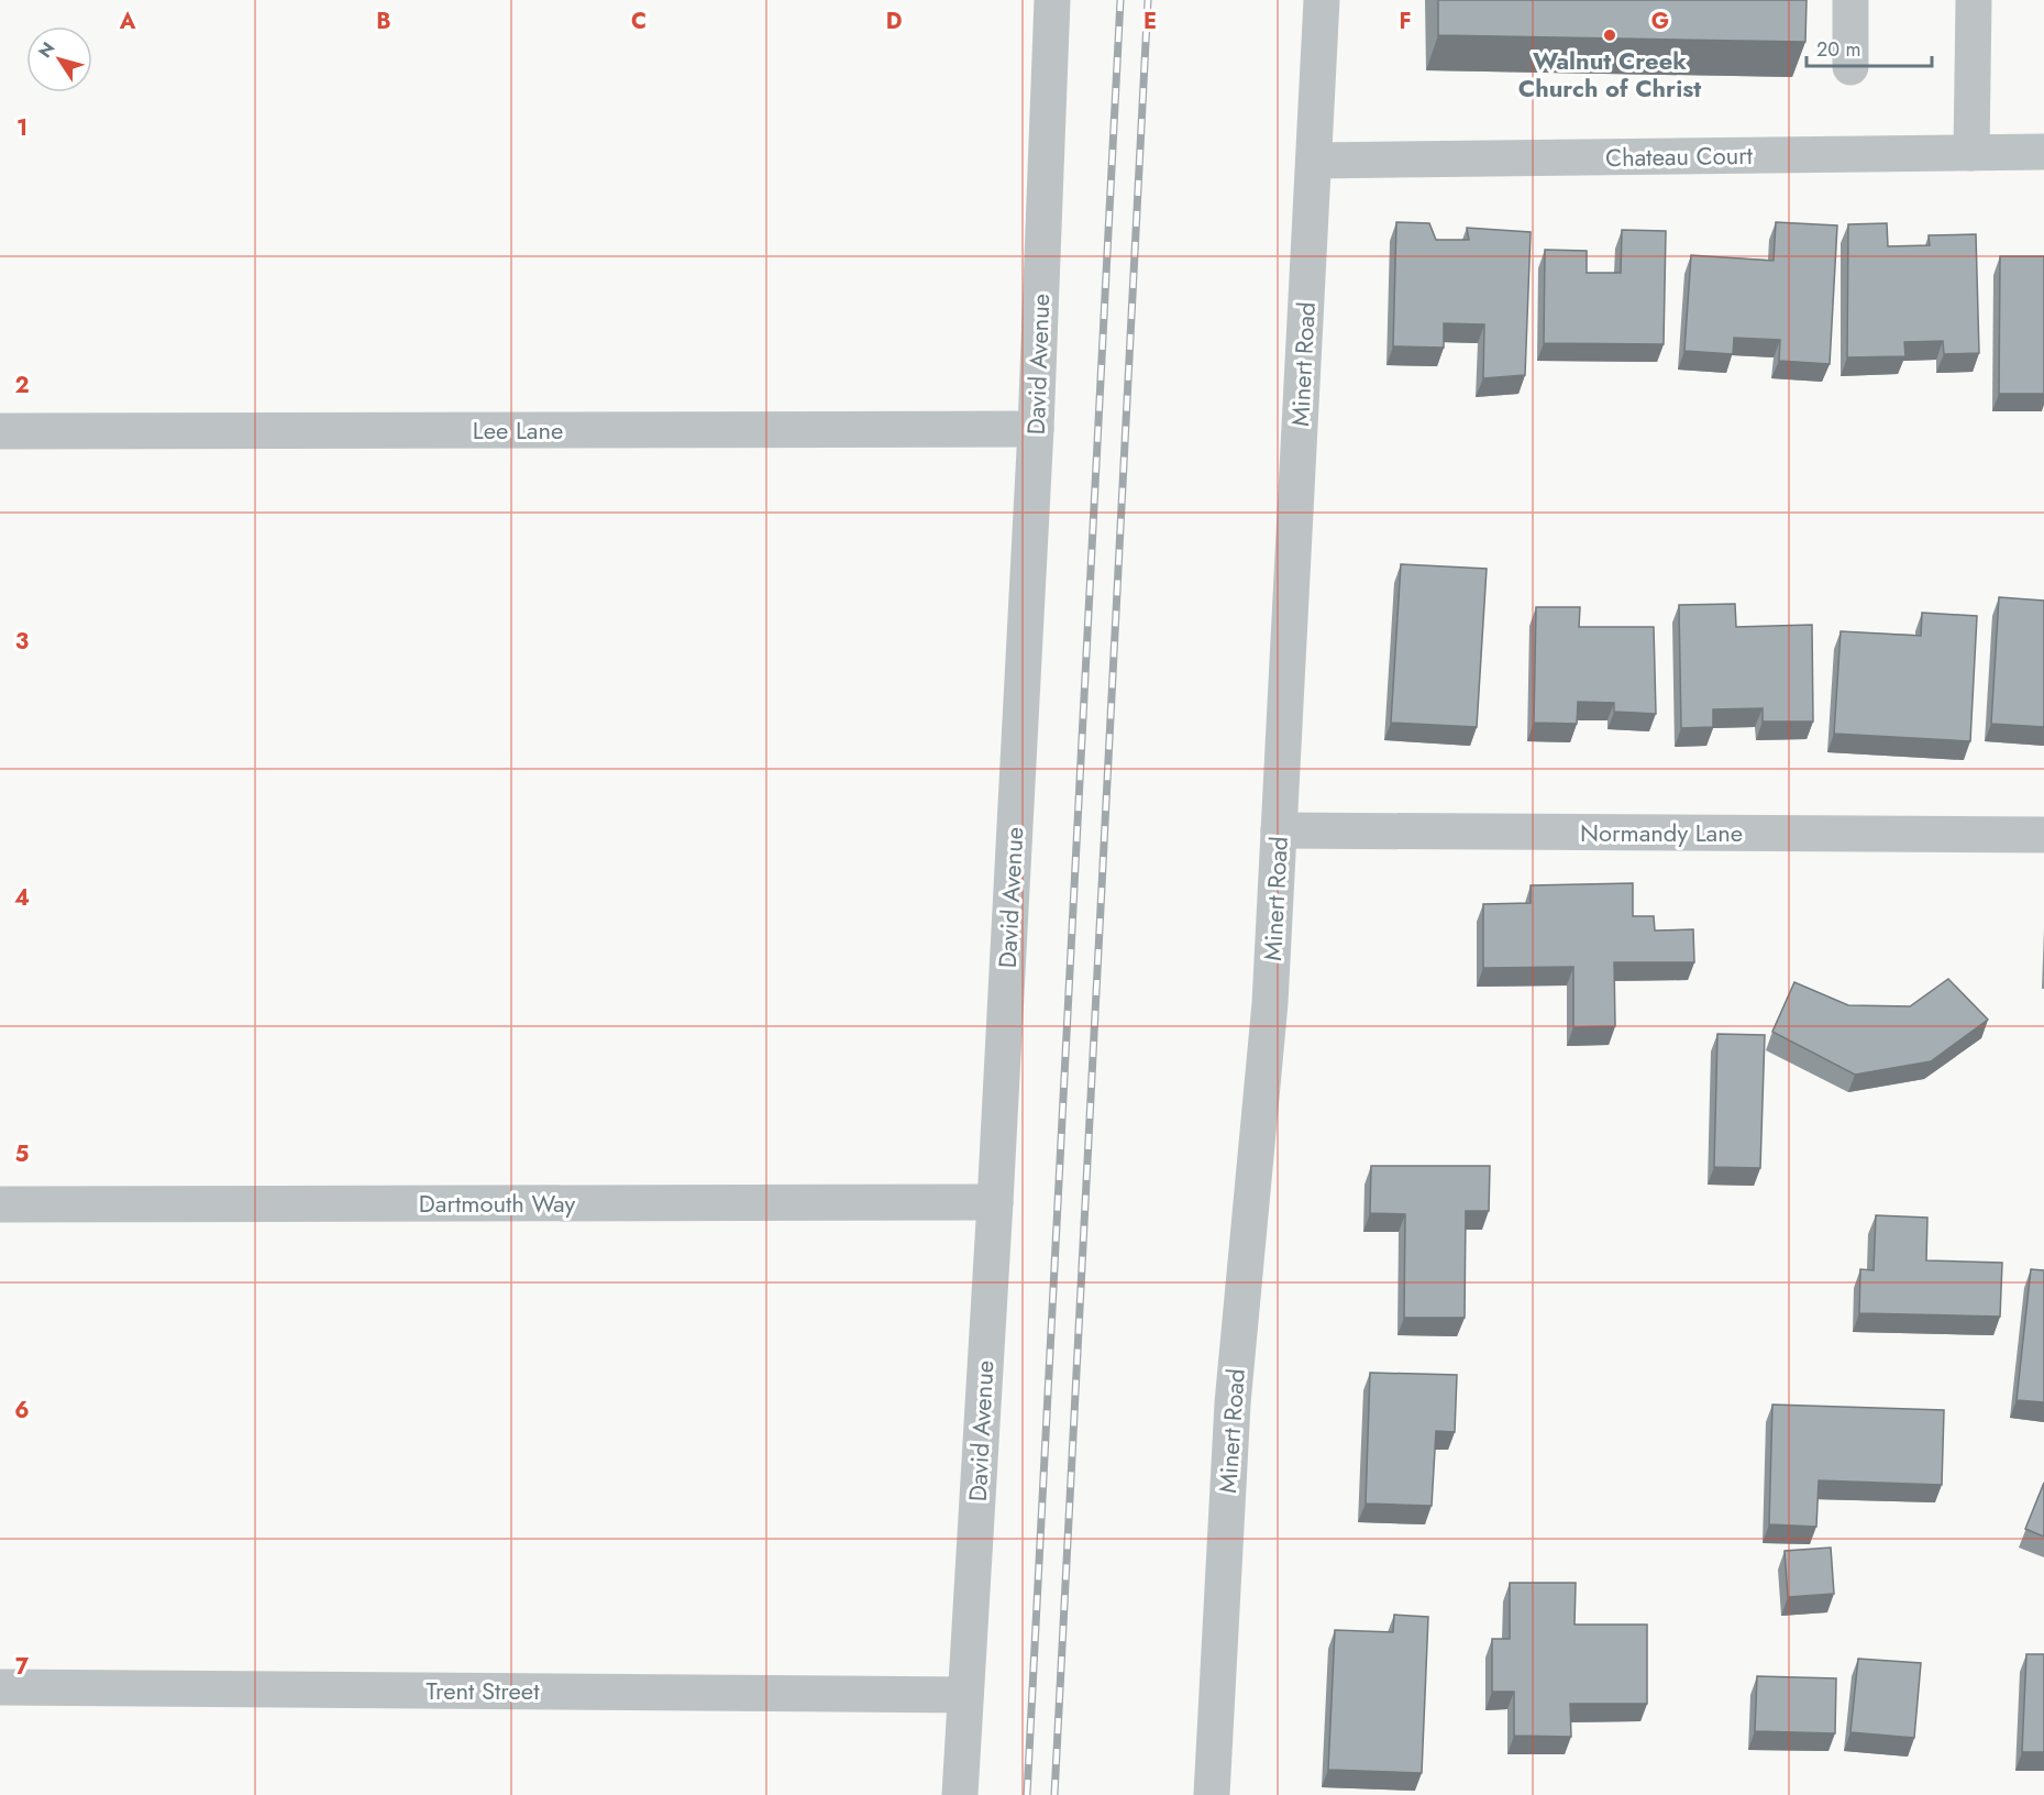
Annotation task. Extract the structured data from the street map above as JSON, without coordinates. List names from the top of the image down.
{
  "streets": {
    "street": [
      "Chateau Court",
      "David Avenue",
      "Minert Road",
      "Lee Lane",
      "Normandy Lane",
      "Dartmouth Way",
      "Trent Street"
    ]
  },
  "crossings": [
    ["Chateau Court", "Minert Road"],
    ["David Avenue", "Lee Lane"],
    ["David Avenue", "Dartmouth Way"],
    ["David Avenue", "Trent Street"],
    ["Minert Road", "Normandy Lane"]
  ],
  "places": ["Walnut Creek Church of Christ"],
  "scale_bar": "20 m",
  "north": "top left",
  "grid": {
    "columns": [
      "A",
      "B",
      "C",
      "D",
      "E",
      "F",
      "G"
    ],
    "rows": [
      "1",
      "2",
      "3",
      "4",
      "5",
      "6",
      "7"
    ]
  }
}
